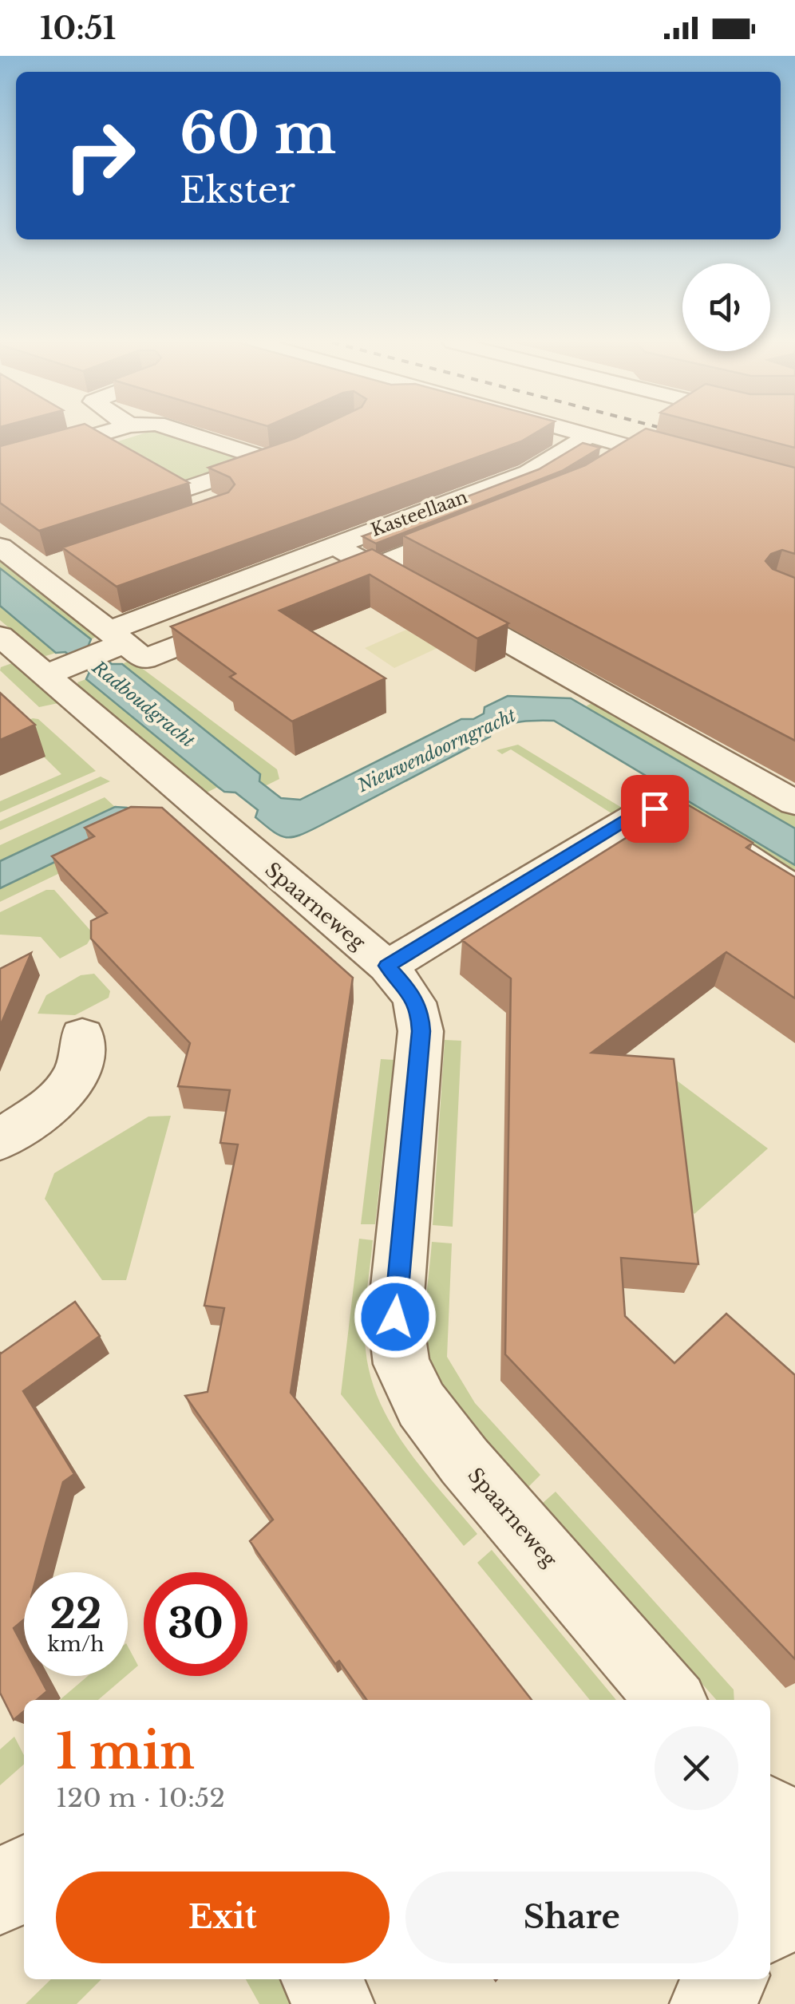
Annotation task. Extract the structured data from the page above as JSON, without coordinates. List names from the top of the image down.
{
  "streets": {
    "street": ["Kasteellaan", "Spaarneweg"]
  },
  "crossings": [
    ["Kasteellaan", "Spaarneweg"]
  ],
  "water": ["Radboudgracht", "Nieuwendoorngracht"],
  "page": {
    "status": "10:51",
    "turn": ["60 m", "Ekster"],
    "speed": "22 km/h",
    "limit": "30",
    "heading": ["1 min", "120 m · 10:52"],
    "buttons": ["Exit", "Share"]
  }
}
